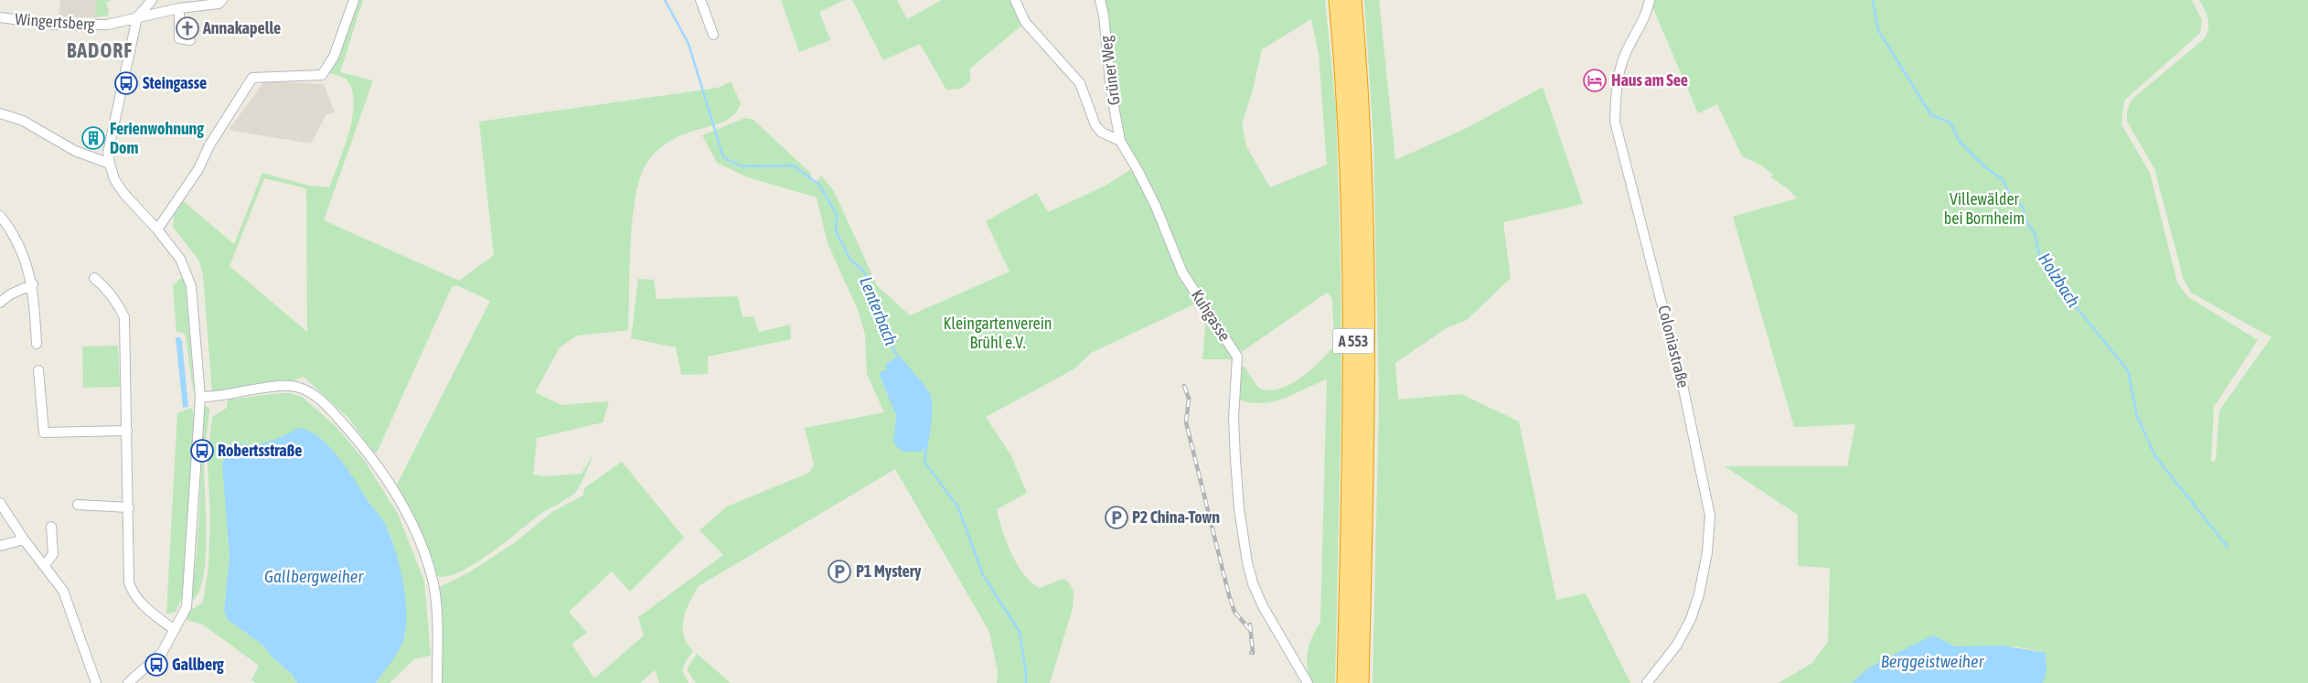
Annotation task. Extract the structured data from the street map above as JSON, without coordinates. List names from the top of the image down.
{
  "streets": {
    "highway": ["A 553"],
    "street": [
      "Wingertsberg",
      "Grüner Weg",
      "Kuhgasse",
      "Coloniastraße"
    ]
  },
  "crossings": [
    ["Grüner Weg", "Kuhgasse"]
  ],
  "districts": ["BADORF"],
  "water": [
    "Holzbach",
    "Lenterbach",
    "Gallbergweiher",
    "Berggeistweiher"
  ],
  "parks": ["Villewälder bei Bornheim", "Kleingartenverein Brühl e.V."],
  "places": {
    "church": ["Annakapelle"],
    "hotel": ["Haus am See"],
    "bus stop": ["Steingasse", "Robertsstraße", "Gallberg"],
    "building": ["Ferienwohnung Dom"],
    "parking": ["P2 China-Town", "P1 Mystery"]
  }
}
